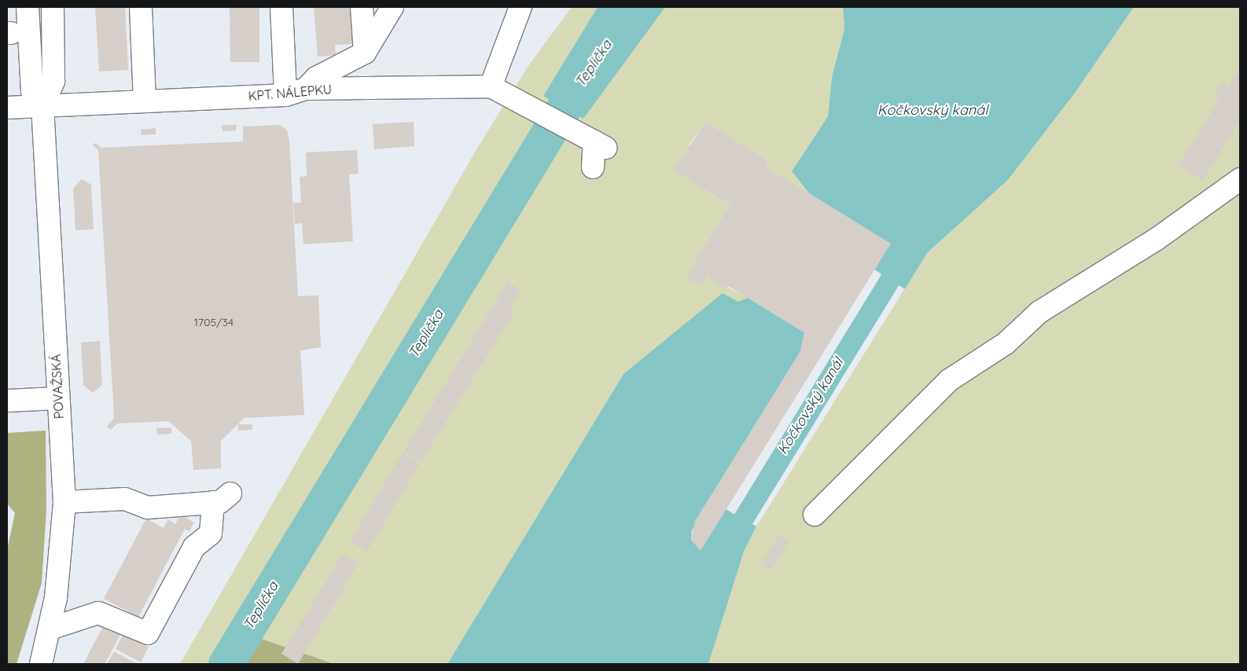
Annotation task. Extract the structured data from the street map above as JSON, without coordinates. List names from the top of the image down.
{
  "streets": {
    "street": ["KPT. NÁLEPKU", "POVAŽSKÁ"]
  },
  "crossings": [
    ["KPT. NÁLEPKU", "POVAŽSKÁ"]
  ],
  "water": ["Teplička", "Kočkovský kanál"],
  "house_numbers": ["1705/34"]
}
